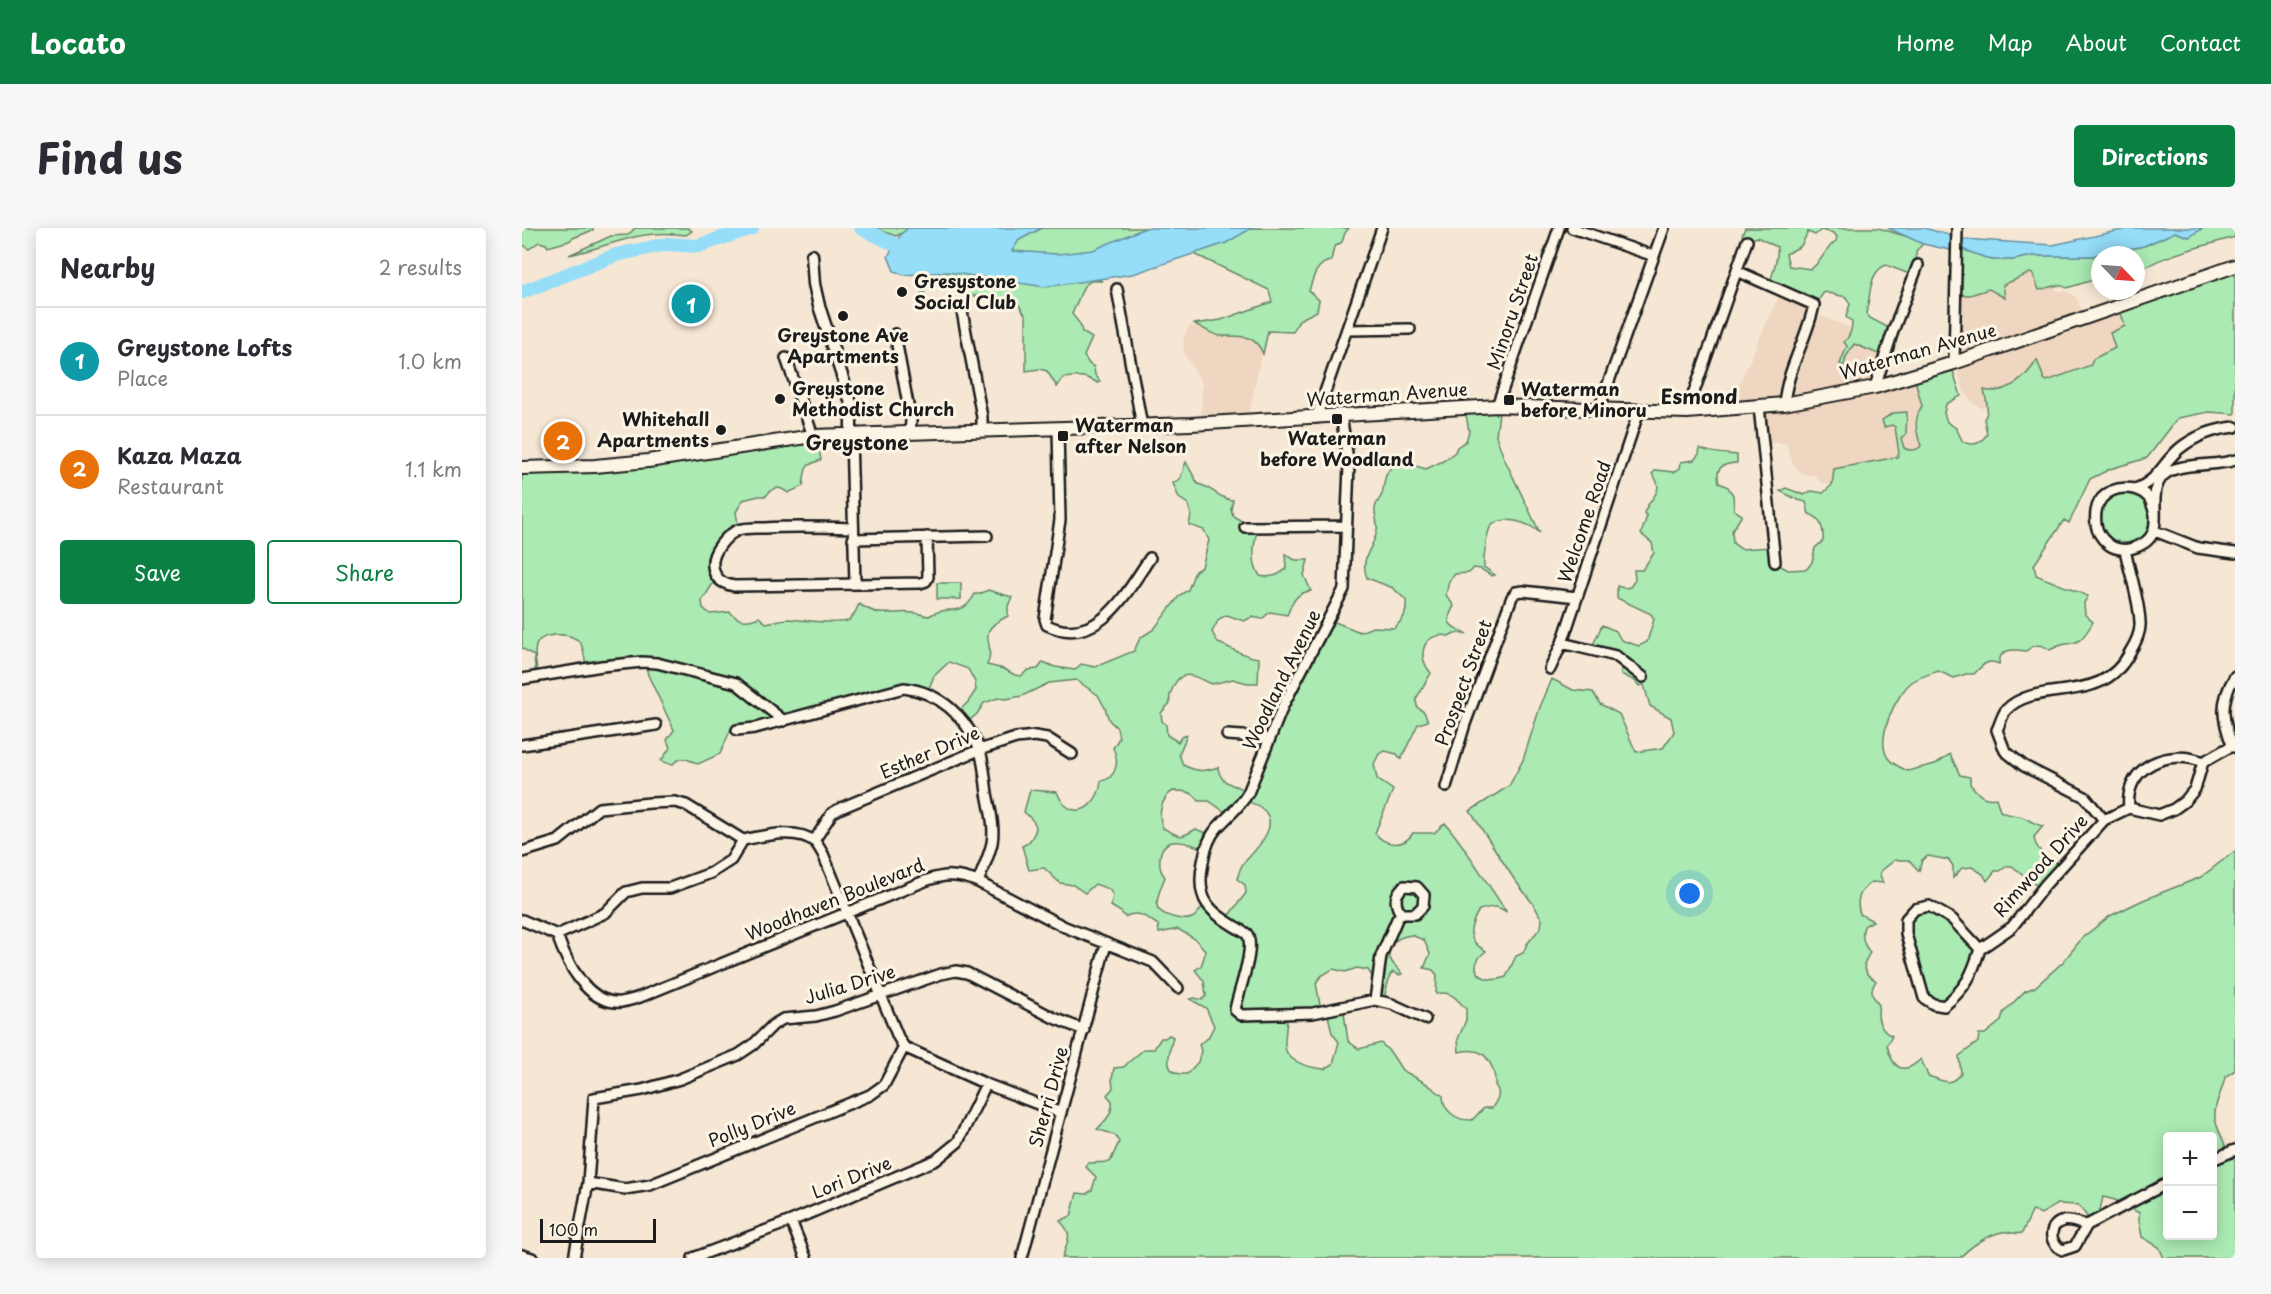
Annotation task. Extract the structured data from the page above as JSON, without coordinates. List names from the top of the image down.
{
  "streets": {
    "main road": ["Waterman Avenue"],
    "street": [
      "Minoru Street",
      "Welcome Road",
      "Woodland Avenue",
      "Prospect Street",
      "Esther Drive",
      "Rimwood Drive",
      "Woodhaven Boulevard",
      "Julia Drive",
      "Sherri Drive",
      "Polly Drive",
      "Lori Drive"
    ]
  },
  "crossings": [
    ["Minoru Street", "Waterman Avenue"],
    ["Waterman Avenue", "Welcome Road"],
    ["Waterman Avenue", "Woodland Avenue"],
    ["Welcome Road", "Prospect Street"],
    ["Woodhaven Boulevard", "Sherri Drive"],
    ["Julia Drive", "Sherri Drive"],
    ["Julia Drive", "Polly Drive"]
  ],
  "districts": ["Esmond", "Greystone"],
  "places": {
    "other": [
      "Gresystone Social Club",
      "Greystone Ave Apartments",
      "Greystone Methodist Church",
      "Whitehall Apartments"
    ],
    "transit": ["Waterman before Minoru", "Waterman before Woodland", "Waterman after Nelson"]
  },
  "scale_bar": "100 m",
  "north": "bottom right",
  "page": {
    "header": "Locato",
    "nav": [
      "Home",
      "Map",
      "About",
      "Contact"
    ],
    "title": "Find us",
    "buttons": [
      "Directions",
      ["Save", "Share"]
    ],
    "heading": ["Nearby", "2 results"],
    "pins": ["1", "2"],
    "list": [
      {
        "mark": "1",
        "name": "Greystone Lofts",
        "note": "Place",
        "value": "1.0 km"
      },
      {
        "mark": "2",
        "name": "Kaza Maza",
        "note": "Restaurant",
        "value": "1.1 km"
      }
    ],
    "map_buttons": ["+", "−"],
    "scale": "100 m"
  }
}
